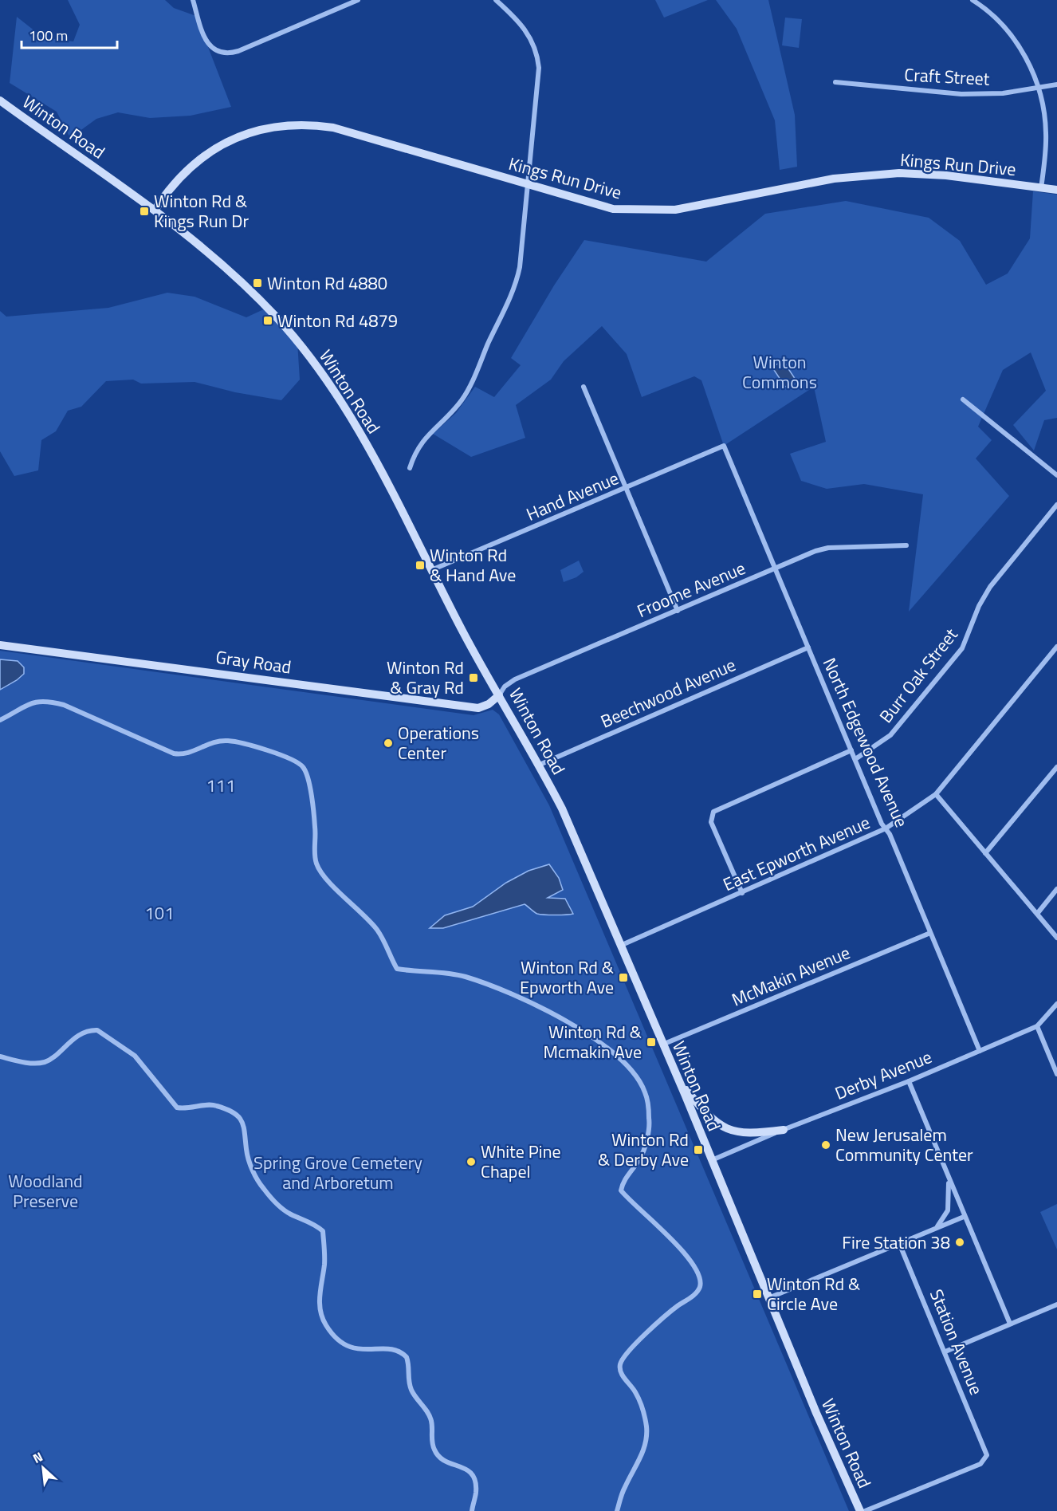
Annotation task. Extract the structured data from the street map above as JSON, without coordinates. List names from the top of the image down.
{
  "streets": {
    "main road": ["Winton Road", "Kings Run Drive", "Gray Road"],
    "street": [
      "Craft Street",
      "Hand Avenue",
      "Froome Avenue",
      "Burr Oak Street",
      "Beechwood Avenue",
      "North Edgewood Avenue",
      "East Epworth Avenue",
      "McMakin Avenue",
      "Derby Avenue",
      "Station Avenue"
    ]
  },
  "crossings": [
    ["Winton Road", "Kings Run Drive"],
    ["Winton Road", "Hand Avenue"],
    ["Winton Road", "Froome Avenue"],
    ["Winton Road", "Gray Road"],
    ["Winton Road", "Beechwood Avenue"],
    ["Winton Road", "East Epworth Avenue"],
    ["Winton Road", "McMakin Avenue"],
    ["Winton Road", "Derby Avenue"],
    ["Hand Avenue", "North Edgewood Avenue"],
    ["Froome Avenue", "Gray Road"],
    ["Froome Avenue", "North Edgewood Avenue"],
    ["Burr Oak Street", "North Edgewood Avenue"],
    ["Beechwood Avenue", "North Edgewood Avenue"],
    ["North Edgewood Avenue", "East Epworth Avenue"],
    ["North Edgewood Avenue", "McMakin Avenue"],
    ["North Edgewood Avenue", "Derby Avenue"]
  ],
  "parks": [
    "Winton Commons",
    "111",
    "101",
    "Spring Grove Cemetery and Arboretum",
    "Woodland Preserve"
  ],
  "places": {
    "transit": [
      "Winton Rd & Kings Run Dr",
      "Winton Rd 4880",
      "Winton Rd 4879",
      "Winton Rd & Hand Ave",
      "Winton Rd & Gray Rd",
      "Winton Rd & Epworth Ave",
      "Winton Rd & Mcmakin Ave",
      "Winton Rd & Derby Ave",
      "Winton Rd & Circle Ave"
    ],
    "other": [
      "Operations Center",
      "New Jerusalem Community Center",
      "White Pine Chapel",
      "Fire Station 38"
    ]
  },
  "scale_bar": "100 m",
  "north": "top left"
}
